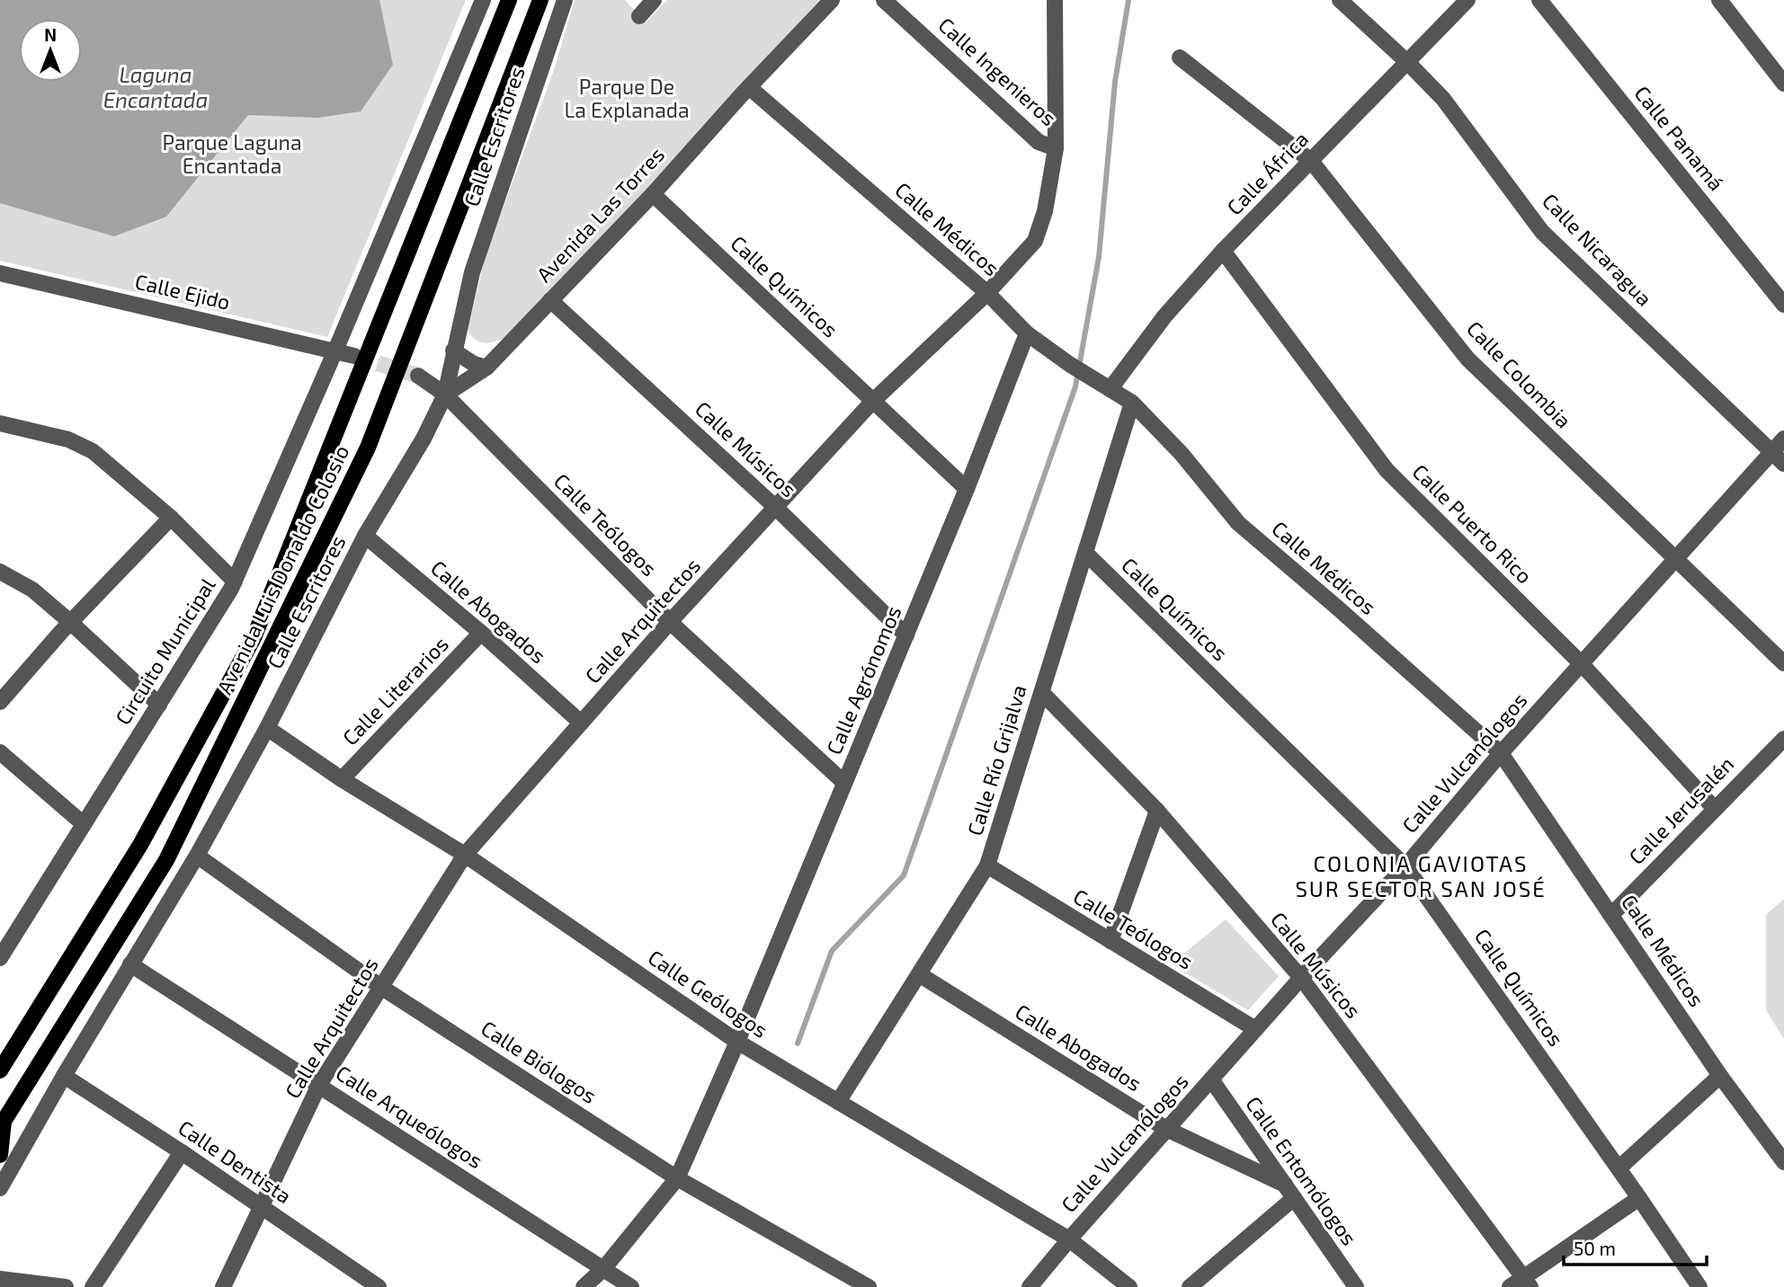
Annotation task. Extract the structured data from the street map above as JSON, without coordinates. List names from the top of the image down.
{
  "streets": {
    "main road": ["Avenida Luis Donaldo Colosio"],
    "street": [
      "Calle Ingenieros",
      "Calle Escritores",
      "Calle Panamá",
      "Calle África",
      "Avenida Las Torres",
      "Calle Médicos",
      "Calle Nicaragua",
      "Calle Químicos",
      "Calle Ejido",
      "Calle Colombia",
      "Calle Músicos",
      "Calle Puerto Rico",
      "Calle Teólogos",
      "Calle Abogados",
      "Calle Arquitectos",
      "Circuito Municipal",
      "Calle Agrónomos",
      "Calle Literarios",
      "Calle Río Grijalva",
      "Calle Vulcanólogos",
      "Calle Jerusalén",
      "Calle Geólogos",
      "Calle Biólogos",
      "Calle Arqueólogos",
      "Calle Dentista",
      "Calle Entomólogos"
    ]
  },
  "crossings": [
    ["Calle Ingenieros", "Calle Arquitectos"],
    ["Calle Escritores", "Avenida Las Torres"],
    ["Calle Escritores", "Calle Teólogos"],
    ["Calle Escritores", "Calle Abogados"],
    ["Calle Escritores", "Calle Geólogos"],
    ["Calle Escritores", "Calle Biólogos"],
    ["Calle Escritores", "Calle Arqueólogos"],
    ["Calle Escritores", "Calle Dentista"],
    ["Calle África", "Calle Médicos"],
    ["Calle África", "Calle Nicaragua"],
    ["Calle África", "Calle Colombia"],
    ["Calle África", "Calle Puerto Rico"],
    ["Avenida Las Torres", "Calle Médicos"],
    ["Avenida Las Torres", "Calle Químicos"],
    ["Avenida Las Torres", "Calle Músicos"],
    ["Avenida Las Torres", "Calle Teólogos"],
    ["Calle Médicos", "Calle Arquitectos"],
    ["Calle Médicos", "Calle Agrónomos"],
    ["Calle Médicos", "Calle Río Grijalva"],
    ["Calle Médicos", "Calle Vulcanólogos"],
    ["Calle Médicos", "Calle Jerusalén"],
    ["Calle Nicaragua", "Calle Vulcanólogos"],
    ["Calle Químicos", "Calle Arquitectos"],
    ["Calle Químicos", "Calle Agrónomos"],
    ["Calle Químicos", "Calle Río Grijalva"],
    ["Calle Químicos", "Calle Vulcanólogos"],
    ["Calle Ejido", "Circuito Municipal"],
    ["Calle Colombia", "Calle Vulcanólogos"],
    ["Calle Músicos", "Calle Arquitectos"],
    ["Calle Músicos", "Calle Agrónomos"],
    ["Calle Músicos", "Calle Río Grijalva"],
    ["Calle Músicos", "Calle Vulcanólogos"],
    ["Calle Puerto Rico", "Calle Vulcanólogos"],
    ["Calle Puerto Rico", "Calle Jerusalén"],
    ["Calle Teólogos", "Calle Arquitectos"],
    ["Calle Teólogos", "Calle Agrónomos"],
    ["Calle Teólogos", "Calle Río Grijalva"],
    ["Calle Teólogos", "Calle Vulcanólogos"],
    ["Calle Abogados", "Calle Arquitectos"],
    ["Calle Abogados", "Calle Literarios"],
    ["Calle Abogados", "Calle Río Grijalva"],
    ["Calle Abogados", "Calle Vulcanólogos"],
    ["Calle Abogados", "Calle Entomólogos"],
    ["Calle Arquitectos", "Calle Geólogos"],
    ["Calle Arquitectos", "Calle Biólogos"],
    ["Calle Arquitectos", "Calle Arqueólogos"],
    ["Calle Arquitectos", "Calle Dentista"],
    ["Calle Agrónomos", "Calle Geólogos"],
    ["Calle Agrónomos", "Calle Biólogos"],
    ["Calle Agrónomos", "Calle Arqueólogos"],
    ["Calle Literarios", "Calle Geólogos"],
    ["Calle Río Grijalva", "Calle Geólogos"],
    ["Calle Vulcanólogos", "Calle Geólogos"],
    ["Calle Vulcanólogos", "Calle Entomólogos"]
  ],
  "districts": ["COLONIA GAVIOTAS SUR SECTOR SAN JOSÉ"],
  "water": ["Laguna Encantada"],
  "parks": ["Parque De La Explanada", "Parque Laguna Encantada"],
  "scale_bar": "50 m",
  "north": "top"
}
